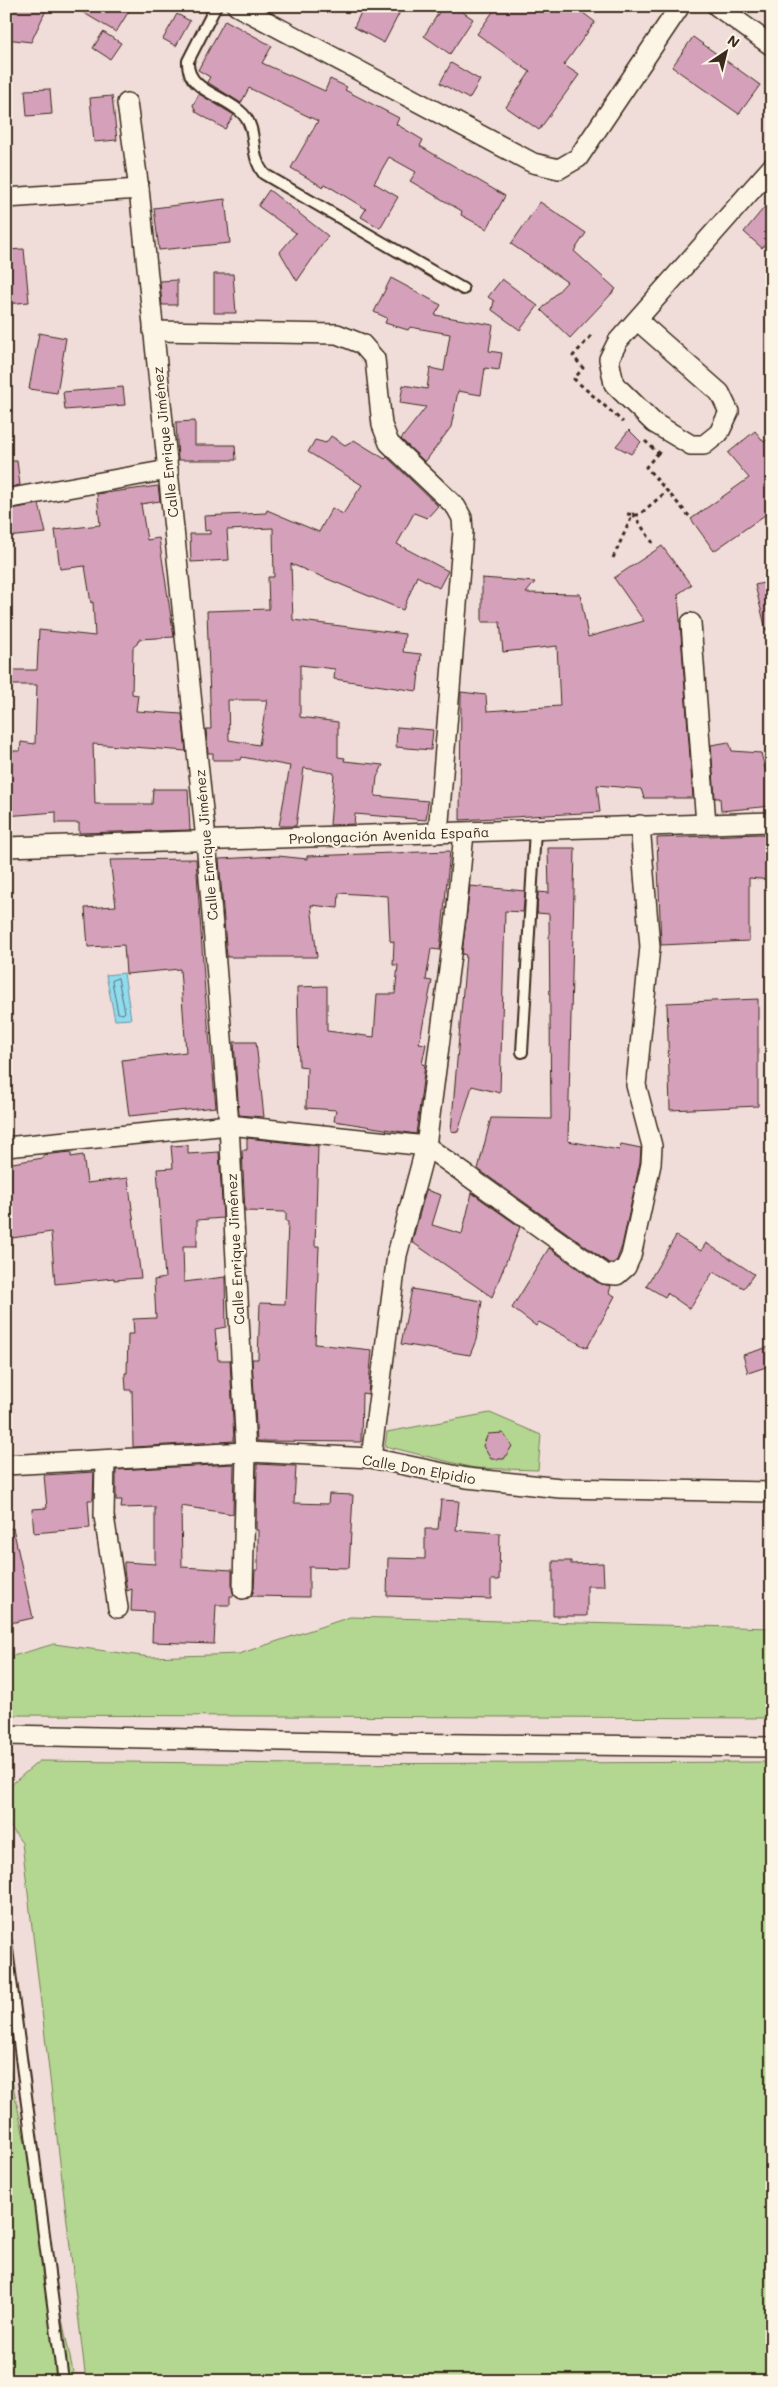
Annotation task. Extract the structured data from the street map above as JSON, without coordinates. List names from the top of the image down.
{
  "streets": {
    "street": ["Calle Enrique Jiménez", "Prolongación Avenida España", "Calle Don Elpidio"]
  },
  "crossings": [
    ["Calle Enrique Jiménez", "Prolongación Avenida España"],
    ["Calle Enrique Jiménez", "Calle Don Elpidio"]
  ],
  "north": "top right"
}
